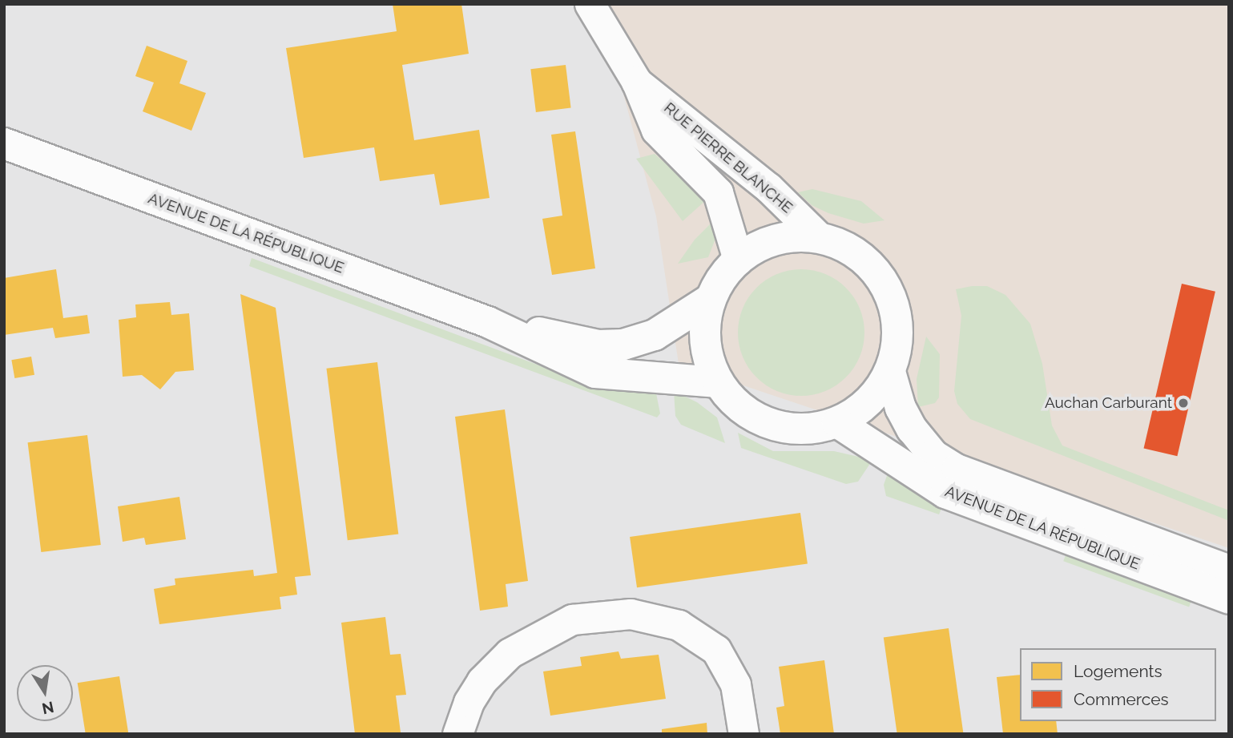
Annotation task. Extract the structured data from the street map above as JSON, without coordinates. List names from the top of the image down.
{
  "streets": {
    "main road": ["AVENUE DE LA RÉPUBLIQUE"],
    "street": ["RUE PIERRE BLANCHE"]
  },
  "crossings": [
    ["RUE PIERRE BLANCHE", "AVENUE DE LA RÉPUBLIQUE"]
  ],
  "places": ["Auchan Carburant"],
  "legend": ["Logements", "Commerces"],
  "north": "bottom"
}
